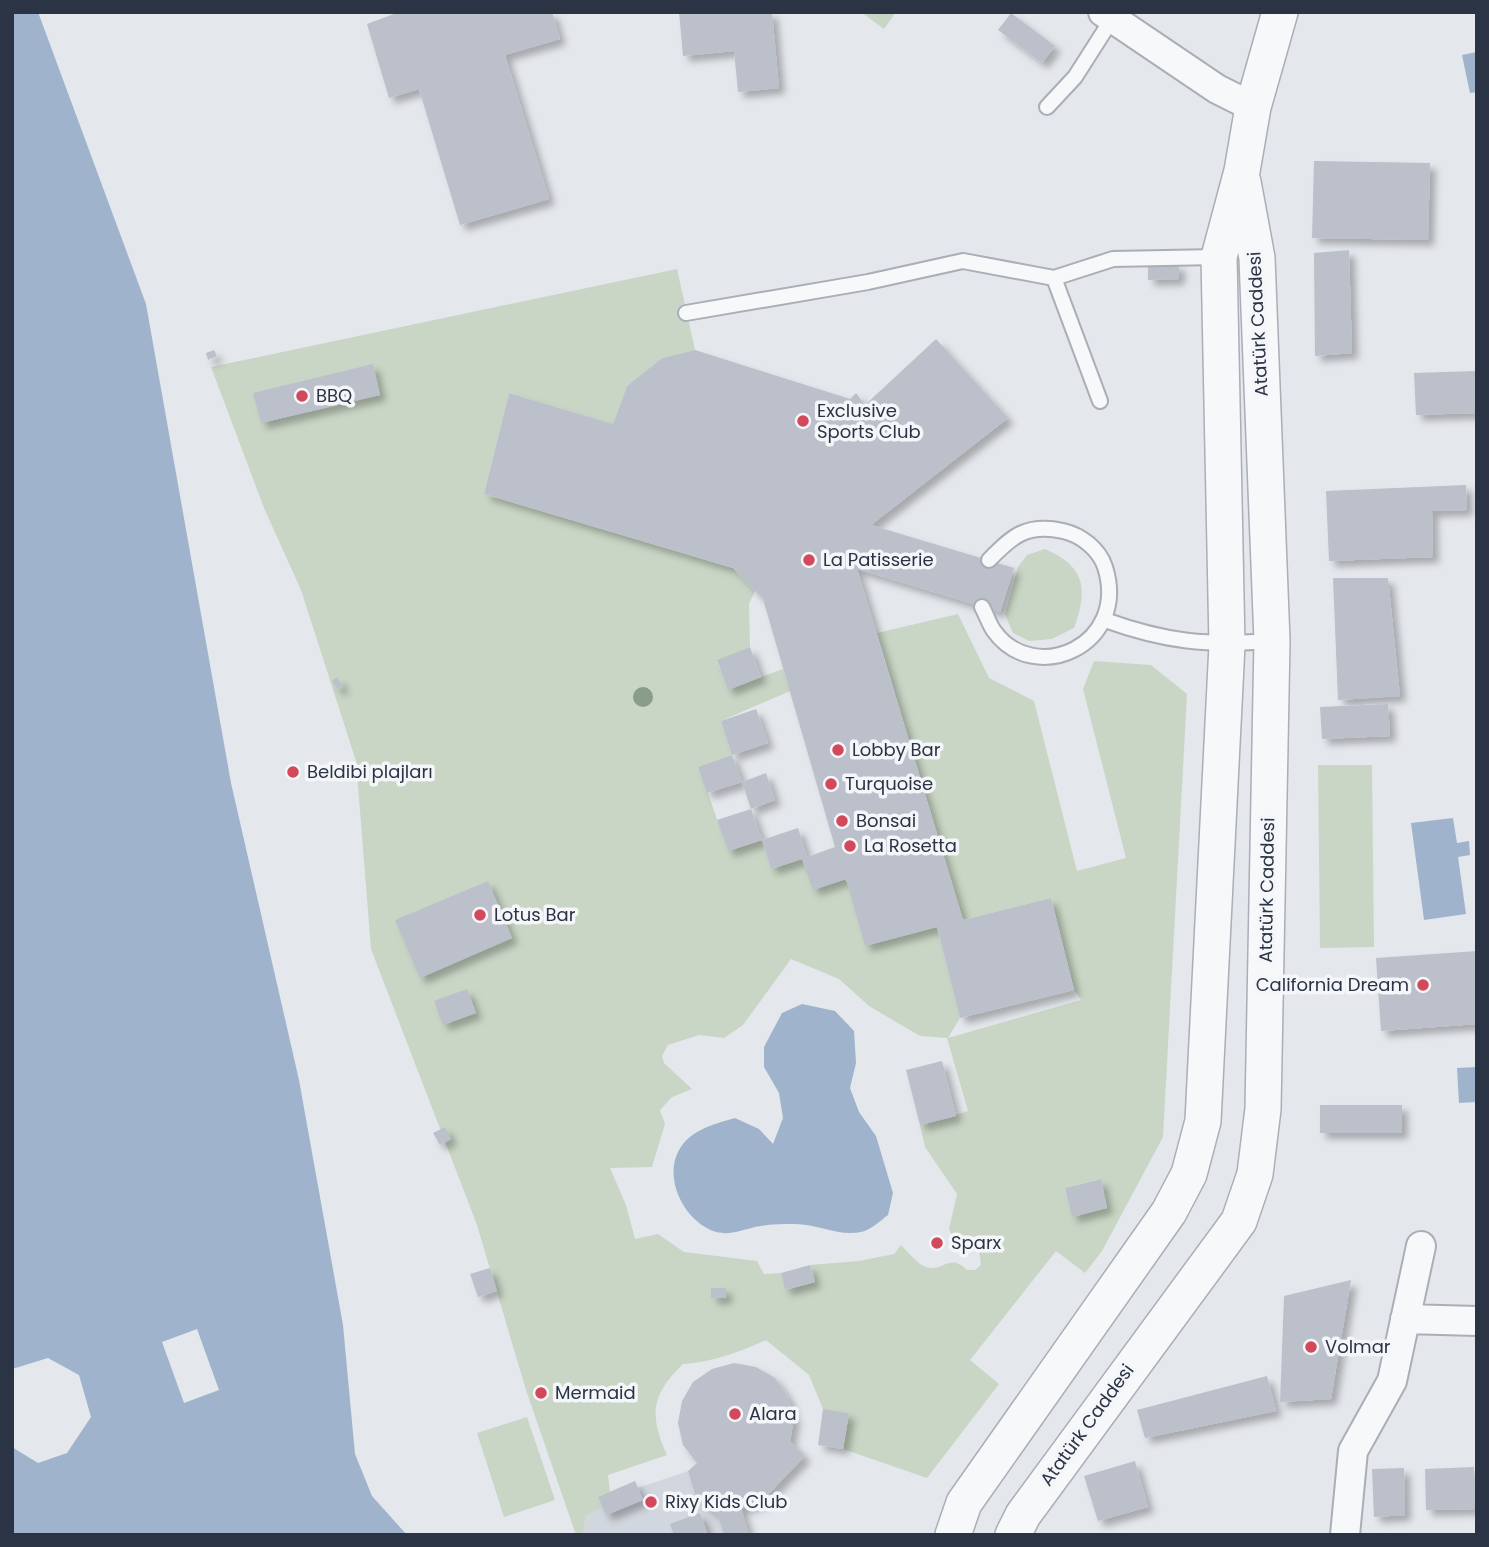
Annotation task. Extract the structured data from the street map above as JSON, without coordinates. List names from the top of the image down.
{
  "streets": {
    "street": ["Atatürk Caddesi"]
  },
  "places": [
    "BBQ",
    "Exclusive Sports Club",
    "La Patisserie",
    "Lobby Bar",
    "Beldibi plajları",
    "Turquoise",
    "Bonsai",
    "La Rosetta",
    "Lotus Bar",
    "California Dream",
    "Sparx",
    "Volmar",
    "Mermaid",
    "Alara",
    "Rixy Kids Club"
  ]
}
